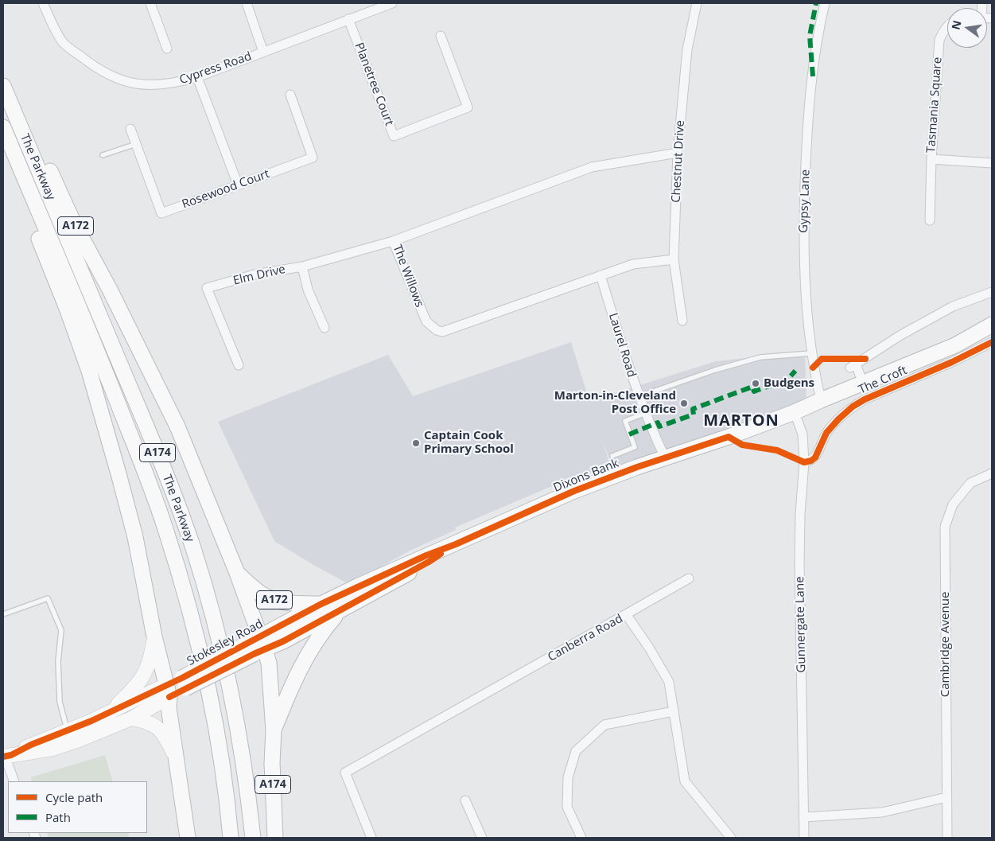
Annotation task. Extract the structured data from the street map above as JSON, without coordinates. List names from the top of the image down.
{
  "streets": {
    "highway": [
      "The Parkway",
      "A172",
      "A174",
      "Dixons Bank",
      "Stokesley Road"
    ],
    "street": [
      "Cypress Road",
      "Planetree Court",
      "Tasmania Square",
      "Chestnut Drive",
      "Rosewood Court",
      "Gypsy Lane",
      "Elm Drive",
      "The Willows",
      "Laurel Road",
      "The Croft",
      "Gunnergate Lane",
      "Canberra Road",
      "Cambridge Avenue"
    ]
  },
  "crossings": [
    ["Cypress Road", "Planetree Court"],
    ["Chestnut Drive", "The Willows"],
    ["The Parkway", "A172"],
    ["The Parkway", "A174"],
    ["Gypsy Lane", "Dixons Bank"],
    ["A172", "A174"],
    ["A172", "Dixons Bank"],
    ["A172", "Stokesley Road"],
    ["Elm Drive", "The Willows"],
    ["The Willows", "Laurel Road"],
    ["Laurel Road", "Dixons Bank"],
    ["The Croft", "Gunnergate Lane"],
    ["A174", "Stokesley Road"],
    ["Dixons Bank", "Gunnergate Lane"],
    ["Dixons Bank", "Stokesley Road"]
  ],
  "districts": ["MARTON"],
  "places": ["Budgens", "Marton-in-Cleveland Post Office", "Captain Cook Primary School"],
  "legend": ["Cycle path", "Path"],
  "north": "left"
}
